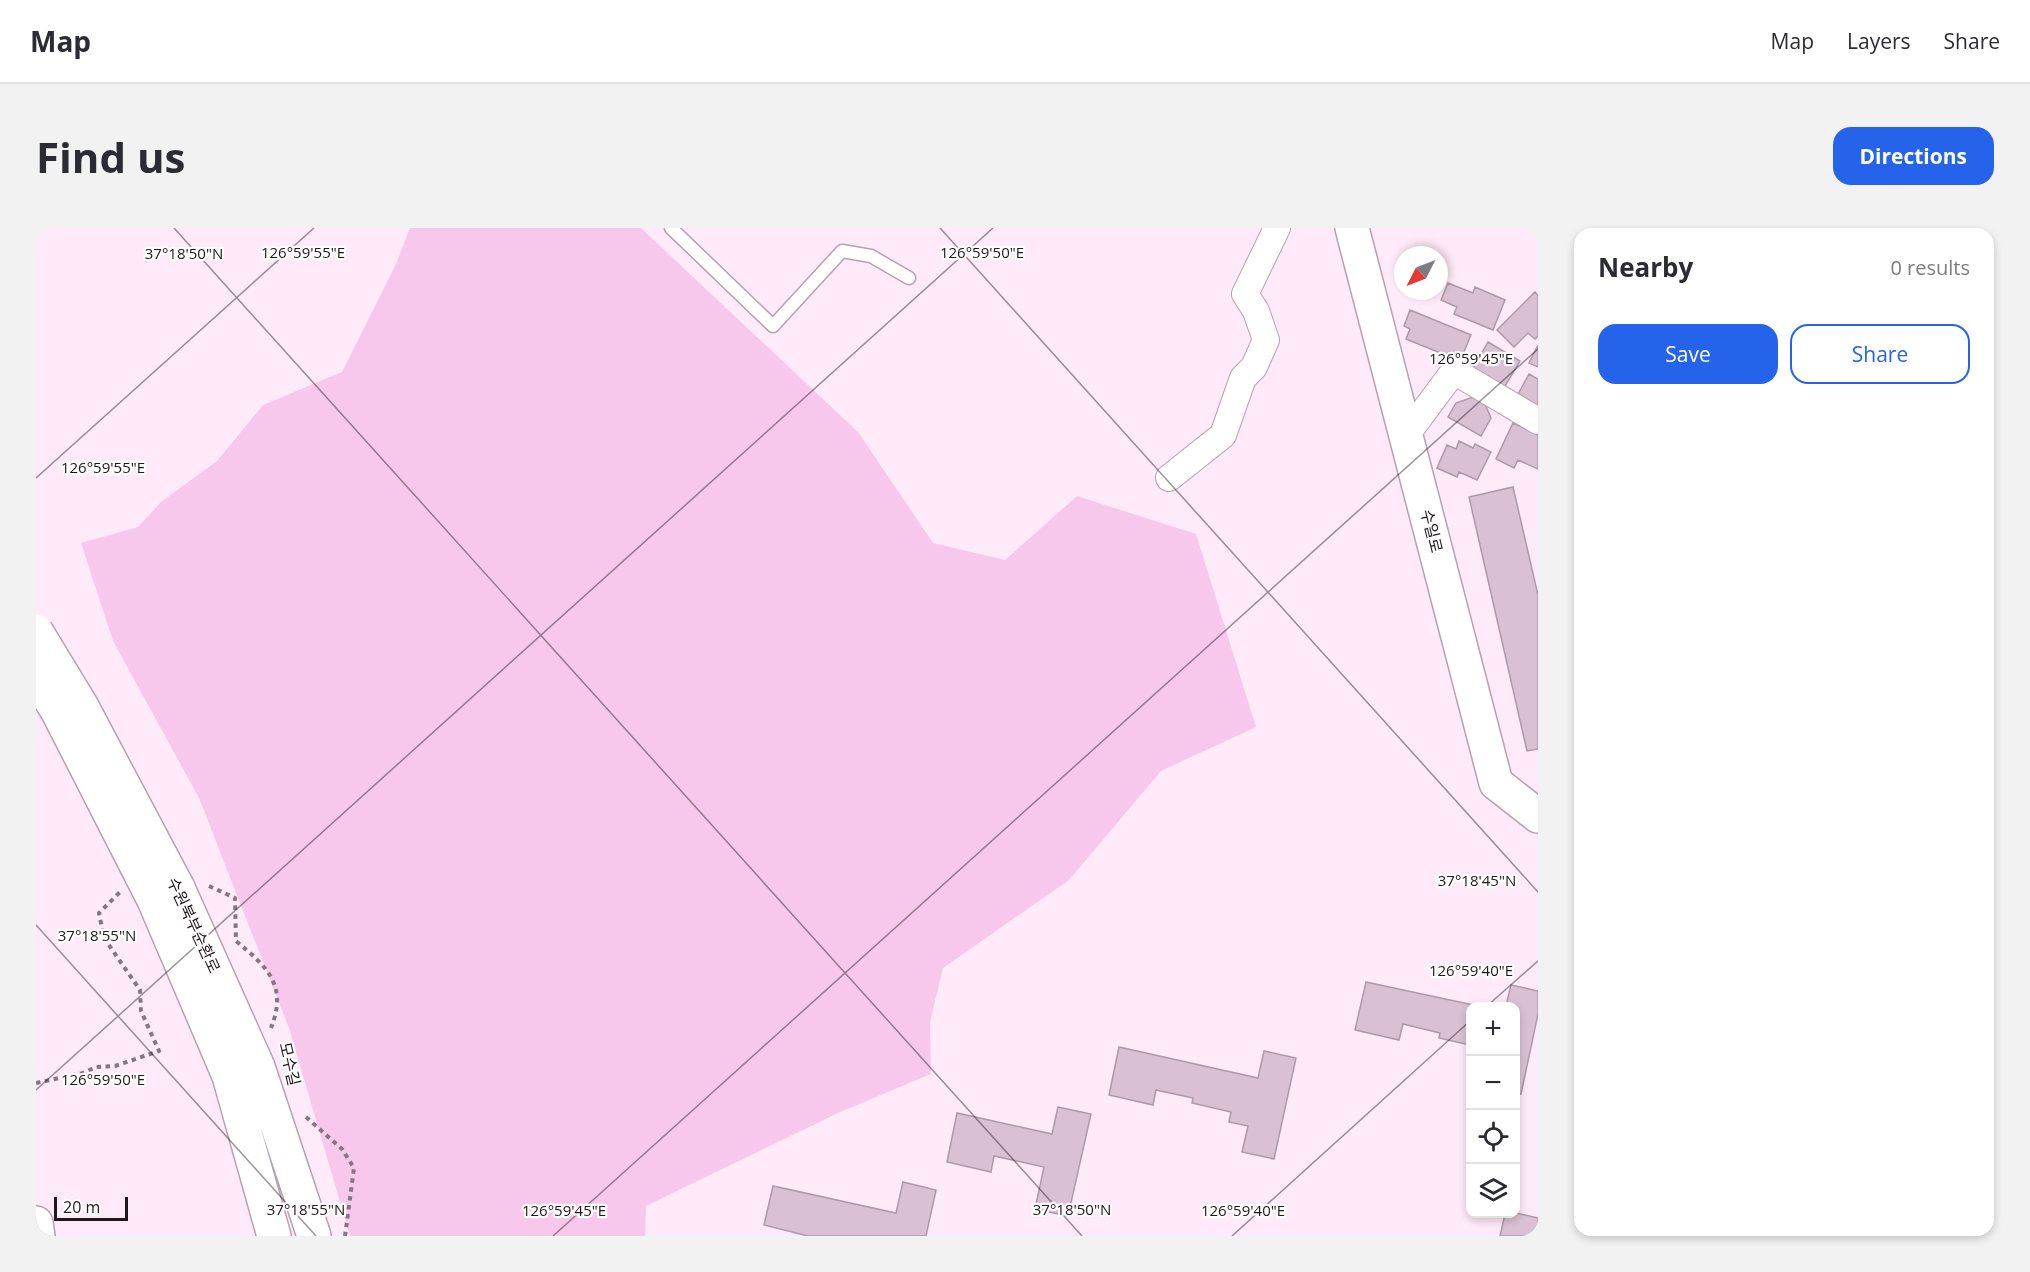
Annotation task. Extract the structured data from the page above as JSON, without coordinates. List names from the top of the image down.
{
  "streets": {
    "main road": ["수일로", "수원북부순환로"],
    "path": ["모수길"]
  },
  "scale_bar": "20 m",
  "north": "bottom left",
  "page": {
    "header": "Map",
    "nav": ["Map", "Layers", "Share"],
    "buttons": [
      "Directions",
      ["Save", "Share"]
    ],
    "title": "Find us",
    "heading": ["Nearby", "0 results"],
    "map_buttons": ["+", "−"],
    "scale": "20 m"
  },
  "coordinates": [
    "126°59'55\"E",
    "126°59'50\"E",
    "37°18'50\"N",
    "126°59'45\"E",
    "37°18'45\"N",
    "37°18'55\"N",
    "126°59'40\"E"
  ]
}
